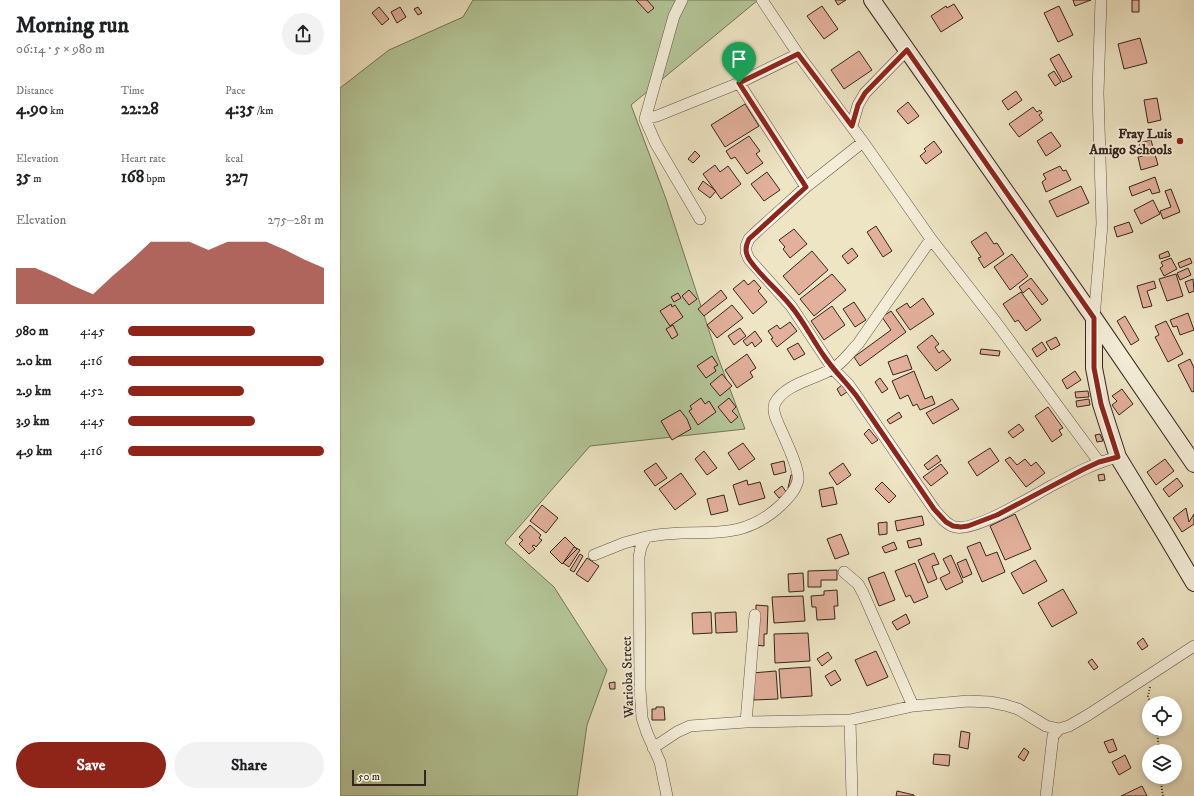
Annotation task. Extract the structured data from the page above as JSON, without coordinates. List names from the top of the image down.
{
  "streets": {
    "street": ["Warioba Street"]
  },
  "places": ["Fray Luis Amigo Schools"],
  "scale_bar": "50 m",
  "page": {
    "heading": ["Morning run", "06:14 · 5 × 980 m"],
    "stats": [
      ["Distance", "4.90 km"],
      ["Time", "22:28"],
      ["Pace", "4:35 /km"],
      ["Elevation", "35 m"],
      ["Heart rate", "168 bpm"],
      ["kcal", "327"]
    ],
    "chart": ["Elevation", "275–281 m"],
    "list": [
      {
        "name": "980 m",
        "note": "4:45"
      },
      {
        "name": "2.0 km",
        "note": "4:16"
      },
      {
        "name": "2.9 km",
        "note": "4:52"
      },
      {
        "name": "3.9 km",
        "note": "4:45"
      },
      {
        "name": "4.9 km",
        "note": "4:16"
      }
    ],
    "buttons": ["Save", "Share"],
    "scale": "50 m"
  }
}
